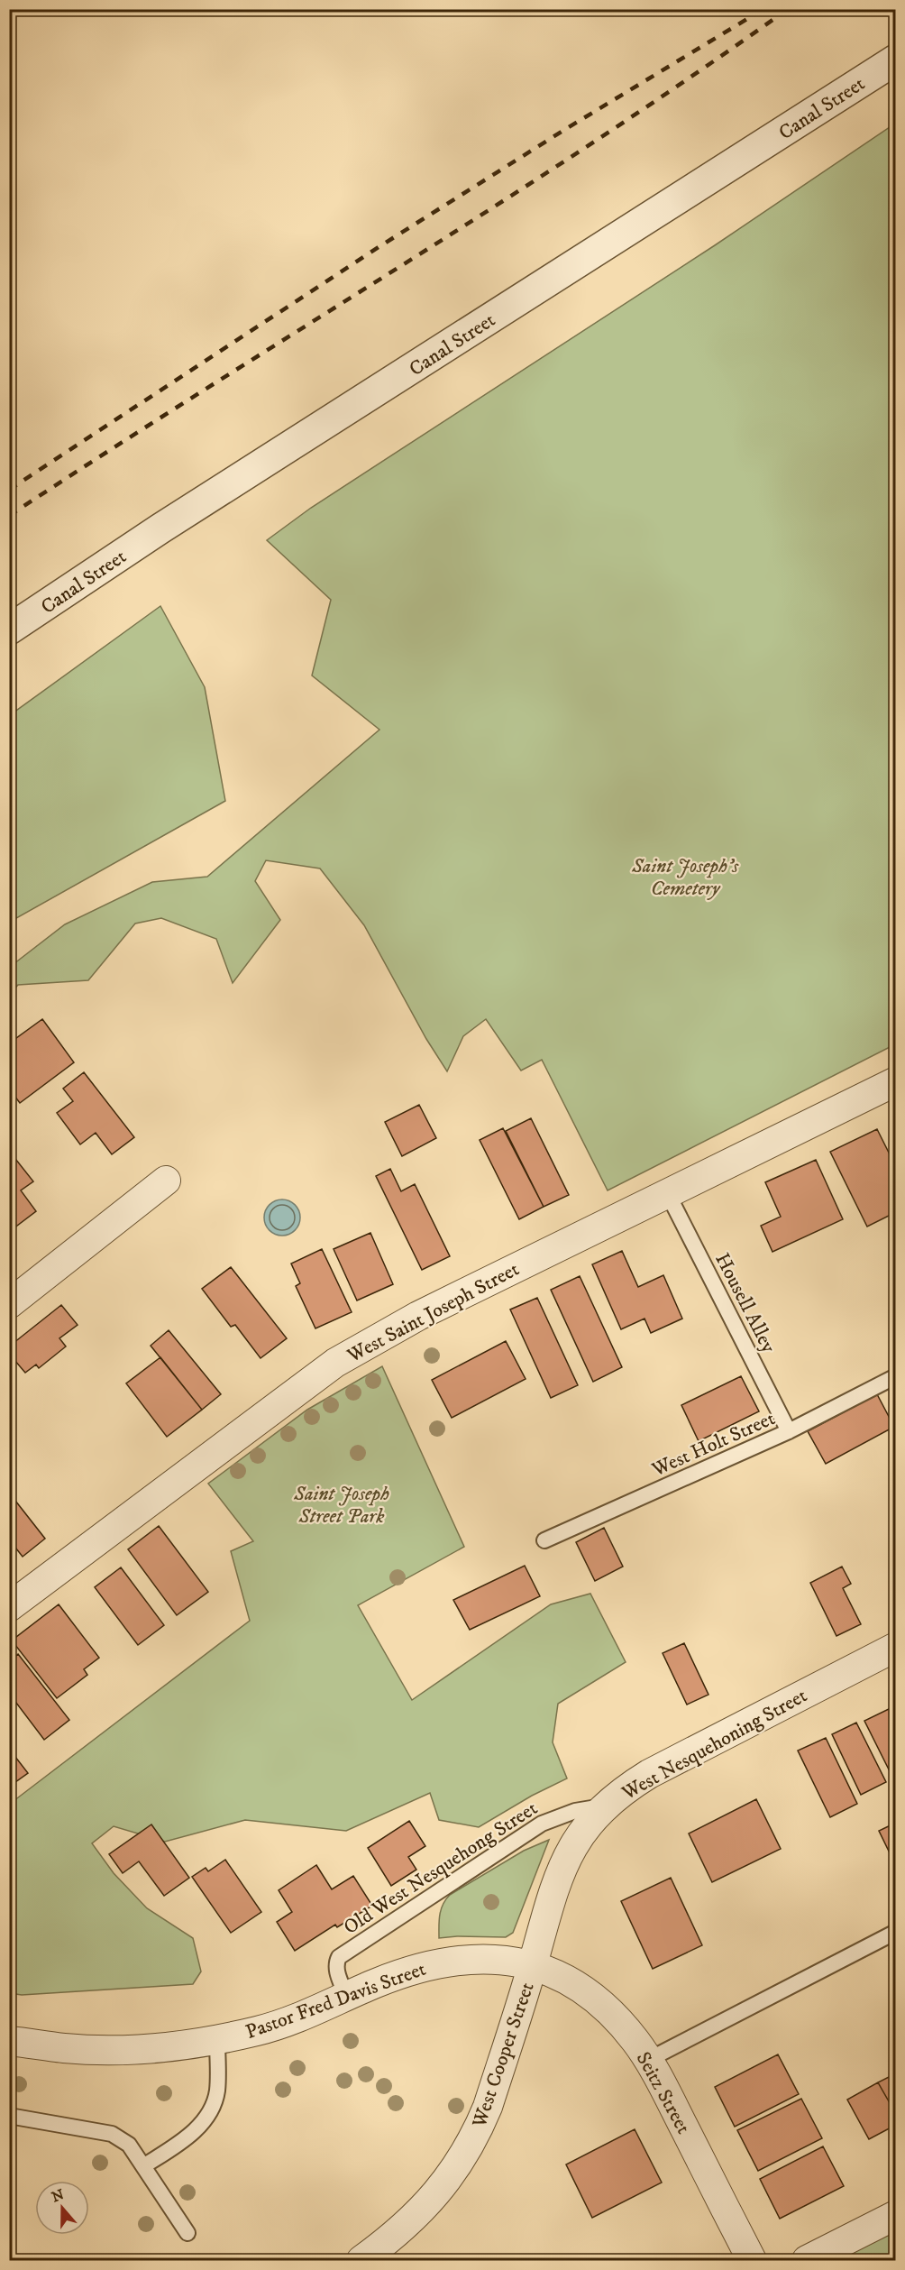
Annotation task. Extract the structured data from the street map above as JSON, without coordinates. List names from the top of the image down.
{
  "streets": {
    "street": [
      "Canal Street",
      "West Saint Joseph Street",
      "West Nesquehoning Street",
      "Pastor Fred Davis Street",
      "West Cooper Street",
      "Seitz Street"
    ],
    "lane": ["Housell Alley", "West Holt Street", "Old West Nesquehong Street"]
  },
  "crossings": [
    ["Housell Alley", "West Saint Joseph Street"],
    ["Housell Alley", "West Holt Street"],
    ["West Nesquehoning Street", "Old West Nesquehong Street"],
    ["West Nesquehoning Street", "Pastor Fred Davis Street"],
    ["West Nesquehoning Street", "West Cooper Street"],
    ["West Nesquehoning Street", "Seitz Street"],
    ["Old West Nesquehong Street", "Pastor Fred Davis Street"],
    ["Pastor Fred Davis Street", "West Cooper Street"],
    ["Pastor Fred Davis Street", "Seitz Street"],
    ["West Cooper Street", "Seitz Street"]
  ],
  "parks": ["Saint Joseph's Cemetery", "Saint Joseph Street Park"],
  "north": "top"
}
